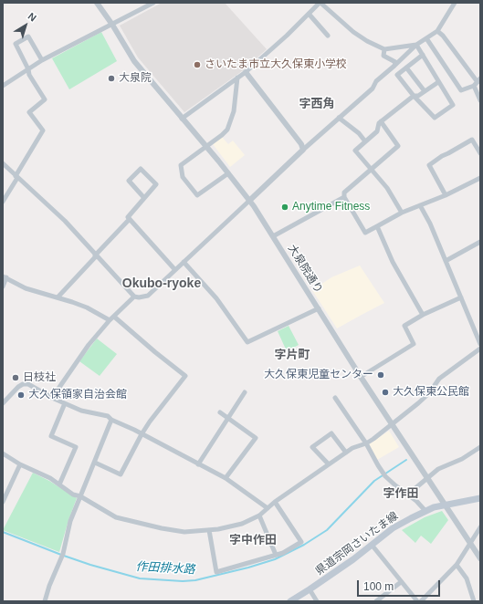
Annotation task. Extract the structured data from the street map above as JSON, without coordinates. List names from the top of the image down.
{
  "streets": {
    "main road": ["県道宗岡さいたま線"],
    "street": ["大泉院通り"]
  },
  "crossings": [
    ["大泉院通り", "県道宗岡さいたま線"]
  ],
  "districts": [
    "字西角",
    "Okubo-ryoke",
    "字片町",
    "字作田",
    "字中作田"
  ],
  "water": ["作田排水路"],
  "places": [
    "さいたま市立大久保東小学校",
    "大泉院",
    "Anytime Fitness",
    "大久保東児童センター",
    "日枝社",
    "大久保東公民館",
    "大久保領家自治会館"
  ],
  "scale_bar": "100 m",
  "north": "top right"
}
